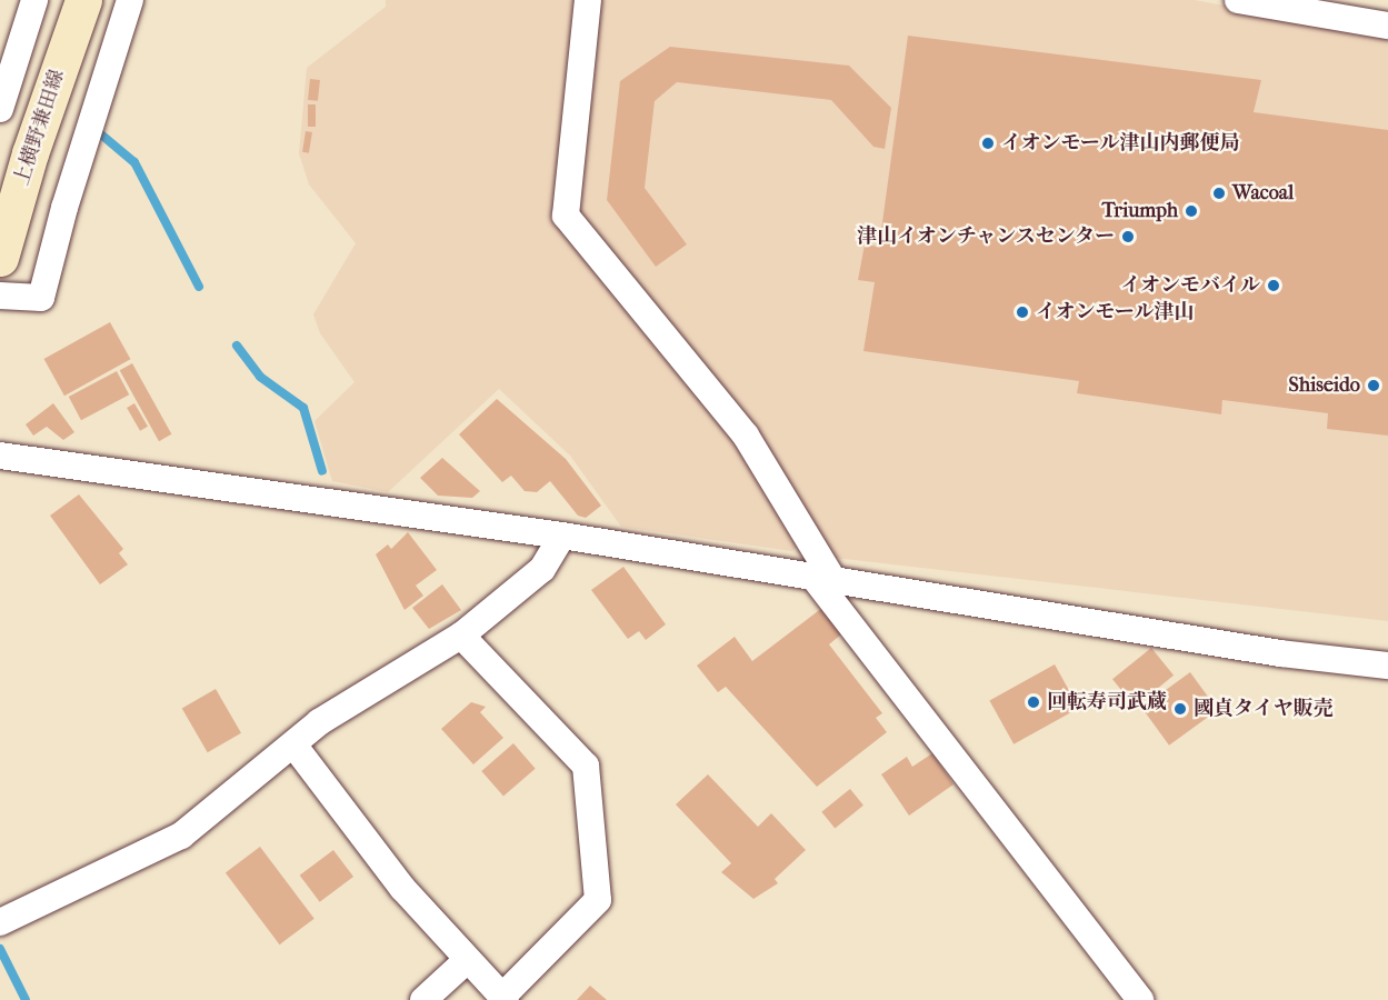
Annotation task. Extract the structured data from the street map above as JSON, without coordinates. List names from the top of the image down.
{
  "streets": {
    "main road": ["上横野兼田線"]
  },
  "places": [
    "イオンモール津山内郵便局",
    "Wacoal",
    "Triumph",
    "津山イオンチャンスセンター",
    "イオンモバイル",
    "イオンモール津山",
    "Shiseido",
    "回転寿司武蔵",
    "國貞タイヤ販売"
  ]
}
